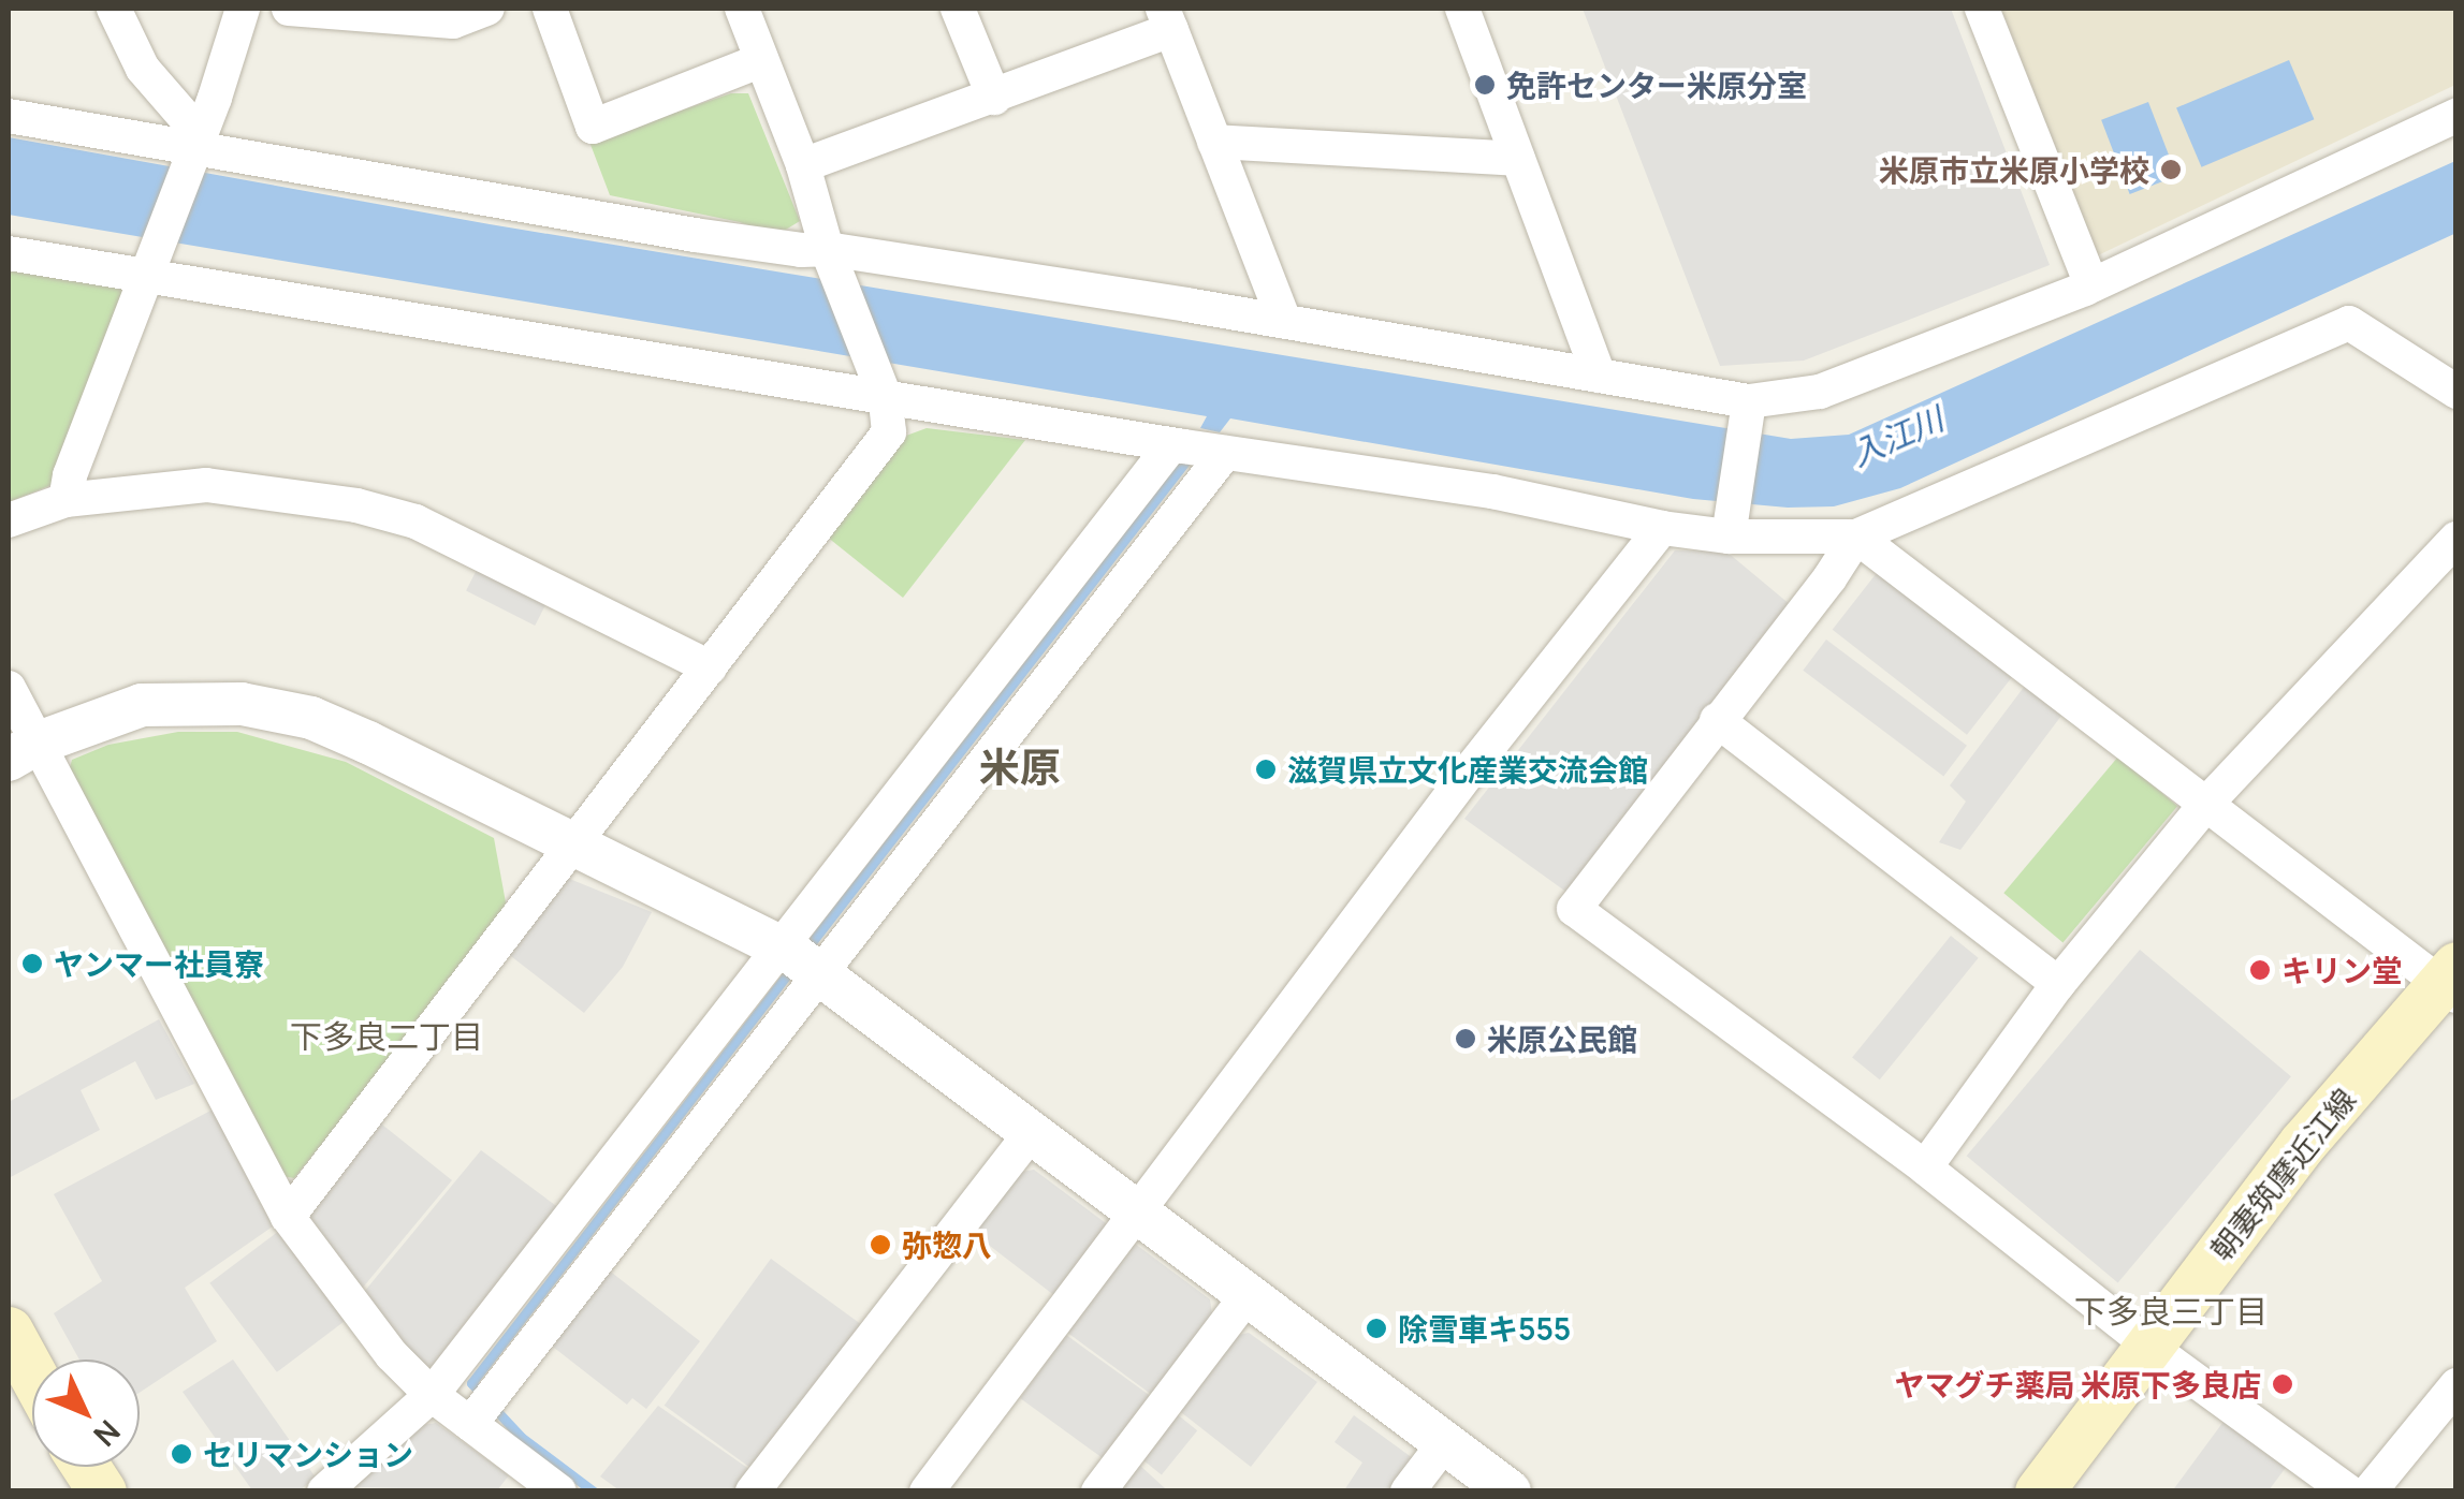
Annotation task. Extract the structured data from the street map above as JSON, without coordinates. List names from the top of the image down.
{
  "streets": {
    "main road": ["朝妻筑摩近江線"]
  },
  "districts": ["米原", "下多良二丁目", "下多良三丁目"],
  "water": ["入江川"],
  "places": [
    "免許センター米原分室",
    "米原市立米原小学校",
    "滋賀県立文化産業交流会館",
    "ヤンマー社員寮",
    "キリン堂",
    "米原公民館",
    "弥惣八",
    "除雪車キ555",
    "ヤマグチ薬局 米原下多良店",
    "セリマンション"
  ],
  "north": "bottom right"
}
